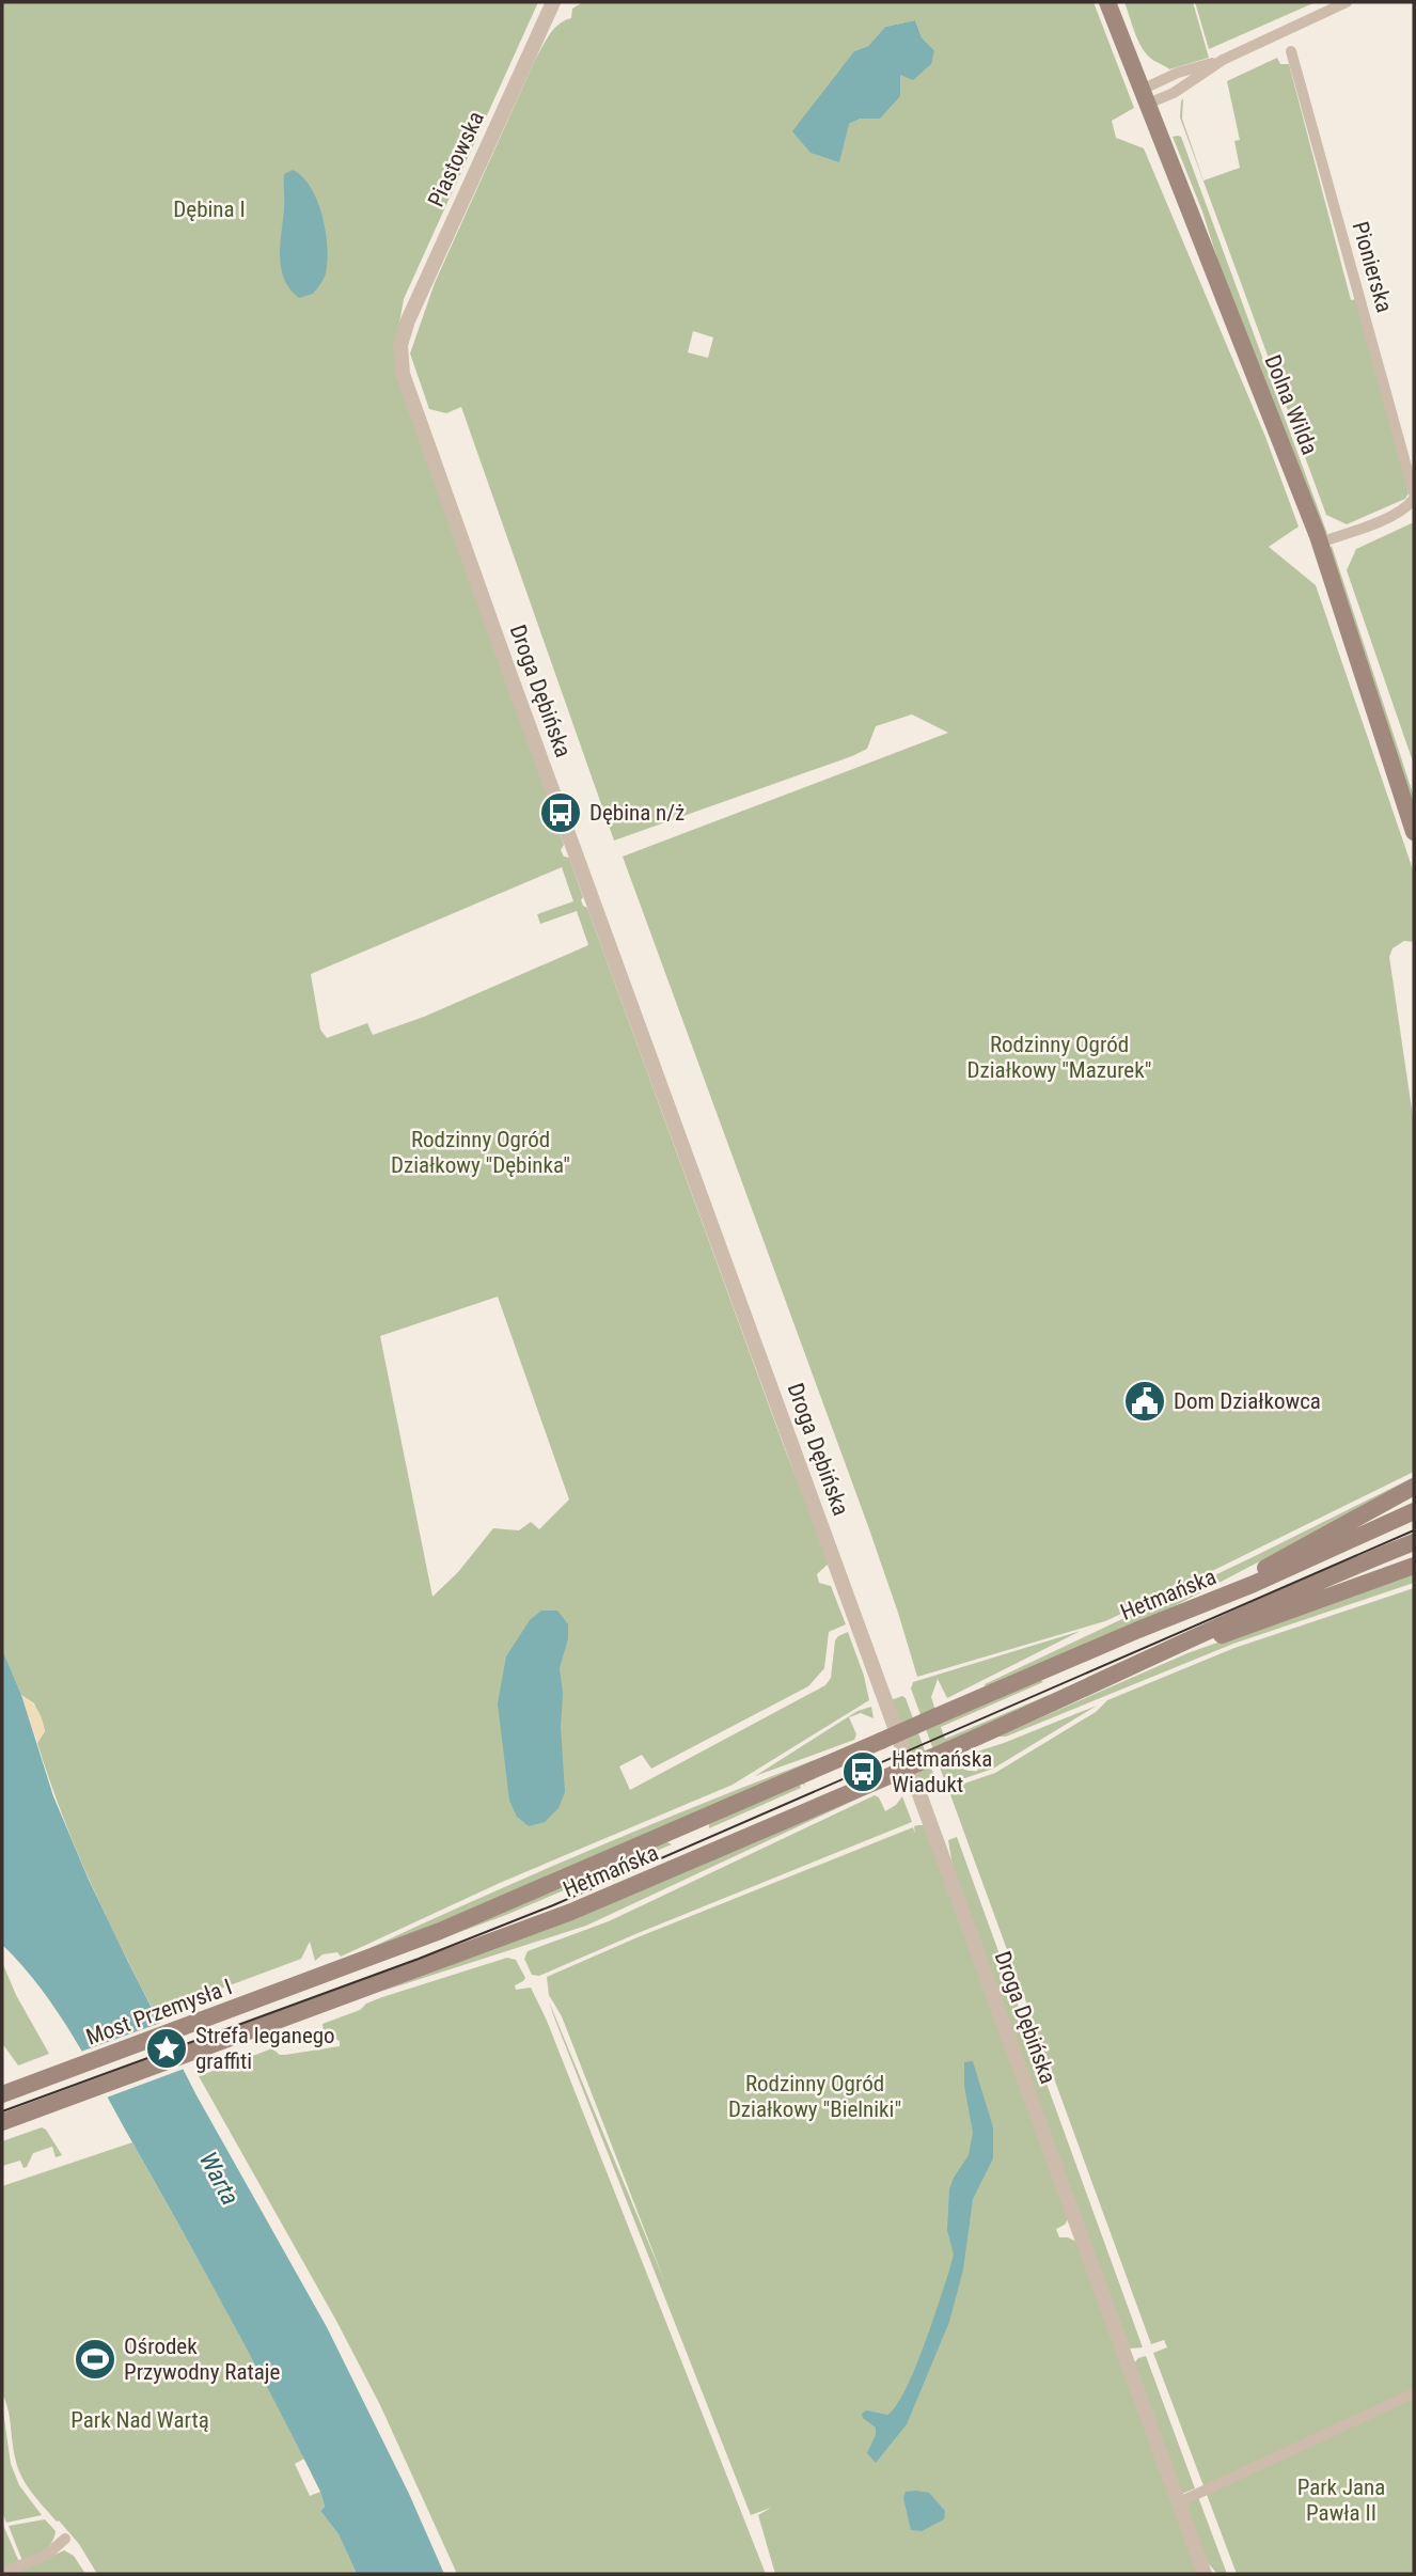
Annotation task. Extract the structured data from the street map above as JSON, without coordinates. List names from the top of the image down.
{
  "streets": {
    "main road": ["Dolna Wilda", "Hetmańska", "Most Przemysła I"],
    "street": ["Piastowska", "Pionierska", "Droga Dębińska"]
  },
  "crossings": [
    ["Piastowska", "Droga Dębińska"],
    ["Hetmańska", "Most Przemysła I"]
  ],
  "water": ["Warta"],
  "parks": [
    "Dębina I",
    "Rodzinny Ogród Działkowy \"Mazurek\"",
    "Rodzinny Ogród Działkowy \"Dębinka\"",
    "Rodzinny Ogród Działkowy \"Bielniki\"",
    "Park Nad Wartą",
    "Park Jana Pawła II"
  ],
  "places": {
    "bus stop": ["Dębina n/ż", "Hetmańska Wiadukt"],
    "public building": ["Dom Działkowca"],
    "place": ["Strefa leganego graffiti"],
    "sports": ["Ośrodek Przywodny Rataje"]
  }
}
